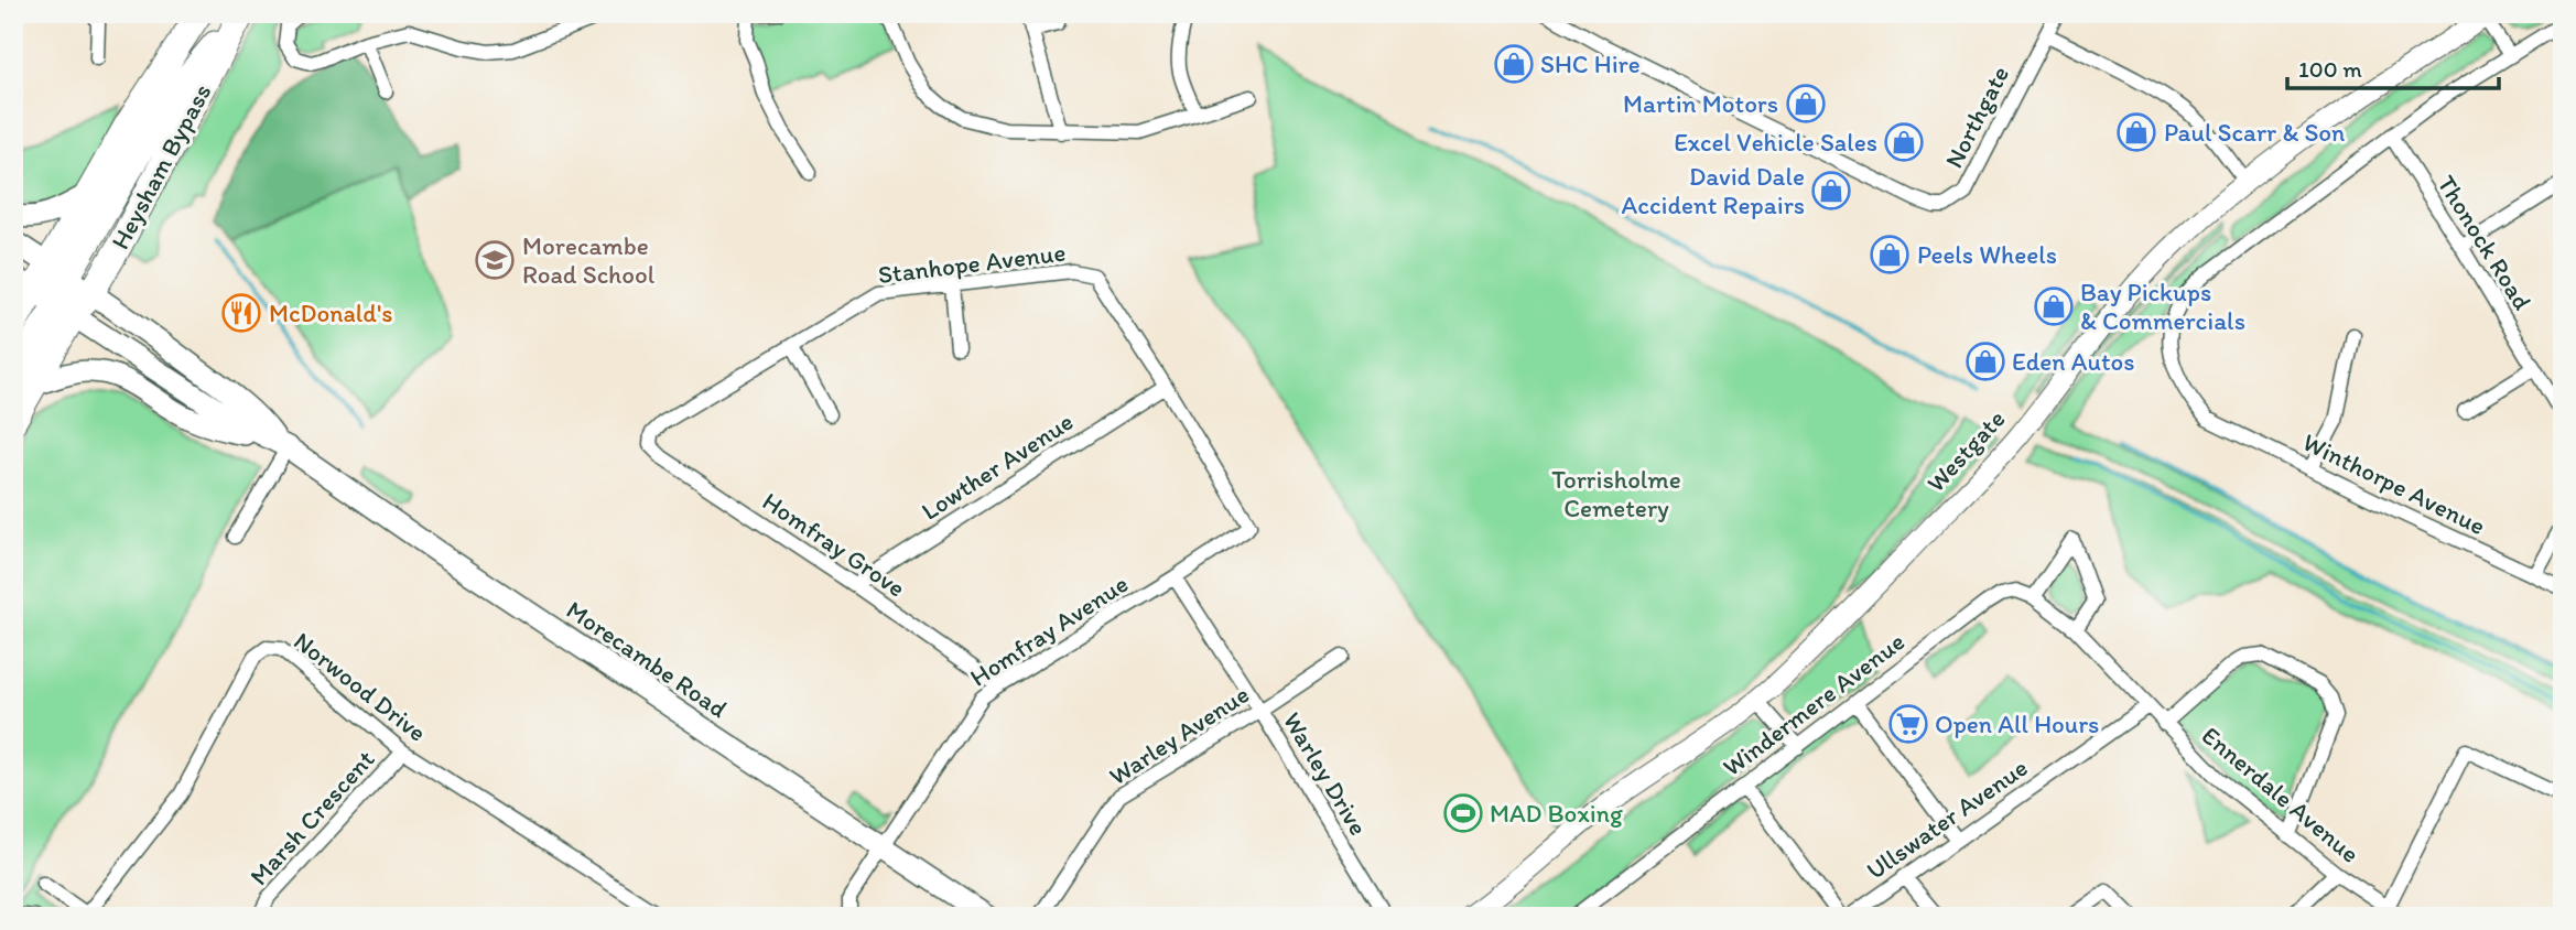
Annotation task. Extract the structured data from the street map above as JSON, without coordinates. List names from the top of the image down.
{
  "streets": {
    "highway": ["Heysham Bypass"],
    "main road": ["Morecambe Road"],
    "street": [
      "Northgate",
      "Thonock Road",
      "Stanhope Avenue",
      "Westgate",
      "Lowther Avenue",
      "Winthorpe Avenue",
      "Homfray Grove",
      "Homfray Avenue",
      "Norwood Drive",
      "Windermere Avenue",
      "Warley Avenue",
      "Warley Drive",
      "Ennerdale Avenue",
      "Marsh Crescent",
      "Ullswater Avenue"
    ]
  },
  "crossings": [
    ["Heysham Bypass", "Morecambe Road"],
    ["Thonock Road", "Winthorpe Avenue"],
    ["Stanhope Avenue", "Lowther Avenue"],
    ["Stanhope Avenue", "Homfray Grove"],
    ["Stanhope Avenue", "Homfray Avenue"],
    ["Lowther Avenue", "Homfray Grove"],
    ["Homfray Grove", "Homfray Avenue"],
    ["Homfray Avenue", "Morecambe Road"],
    ["Homfray Avenue", "Warley Drive"],
    ["Norwood Drive", "Marsh Crescent"],
    ["Windermere Avenue", "Ennerdale Avenue"],
    ["Warley Avenue", "Warley Drive"],
    ["Ennerdale Avenue", "Ullswater Avenue"]
  ],
  "parks": ["Torrisholme Cemetery"],
  "places": {
    "shop": [
      "SHC Hire",
      "Martin Motors",
      "Paul Scarr & Son",
      "Excel Vehicle Sales",
      "David Dale Accident Repairs",
      "Peels Wheels",
      "Bay Pickups & Commercials",
      "Eden Autos"
    ],
    "school or university": ["Morecambe Road School"],
    "restaurant": ["McDonald's"],
    "supermarket": ["Open All Hours"],
    "sports": ["MAD Boxing"]
  },
  "scale_bar": "100 m"
}
